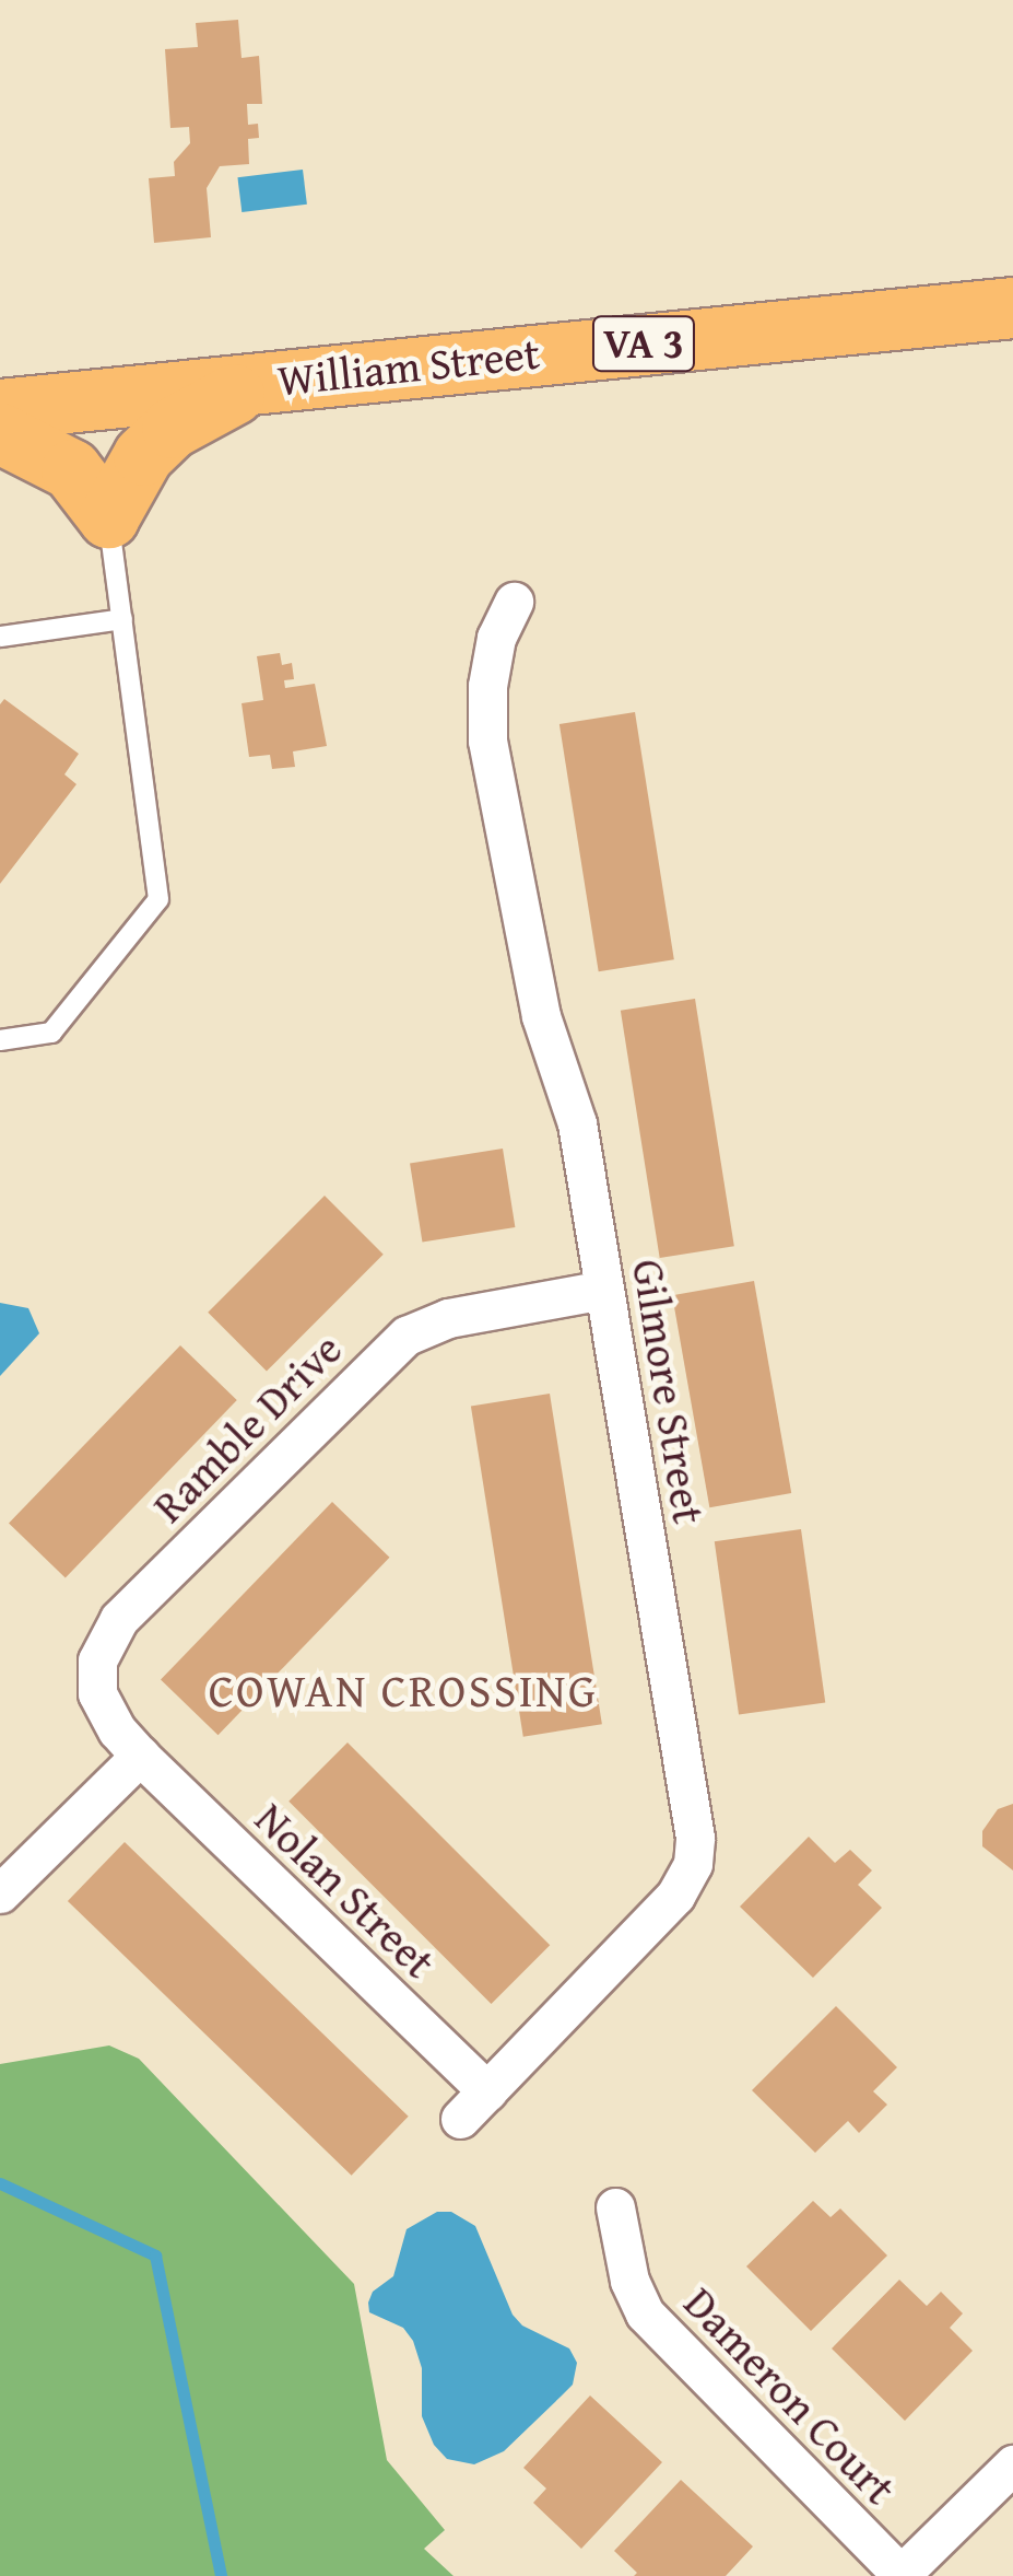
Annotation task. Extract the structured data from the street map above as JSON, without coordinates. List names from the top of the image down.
{
  "streets": {
    "highway": ["VA 3", "William Street"],
    "street": [
      "Gilmore Street",
      "Ramble Drive",
      "Nolan Street",
      "Dameron Court"
    ]
  },
  "crossings": [
    ["Gilmore Street", "Ramble Drive"],
    ["Gilmore Street", "Nolan Street"],
    ["Ramble Drive", "Nolan Street"]
  ],
  "districts": ["COWAN CROSSING"]
}
